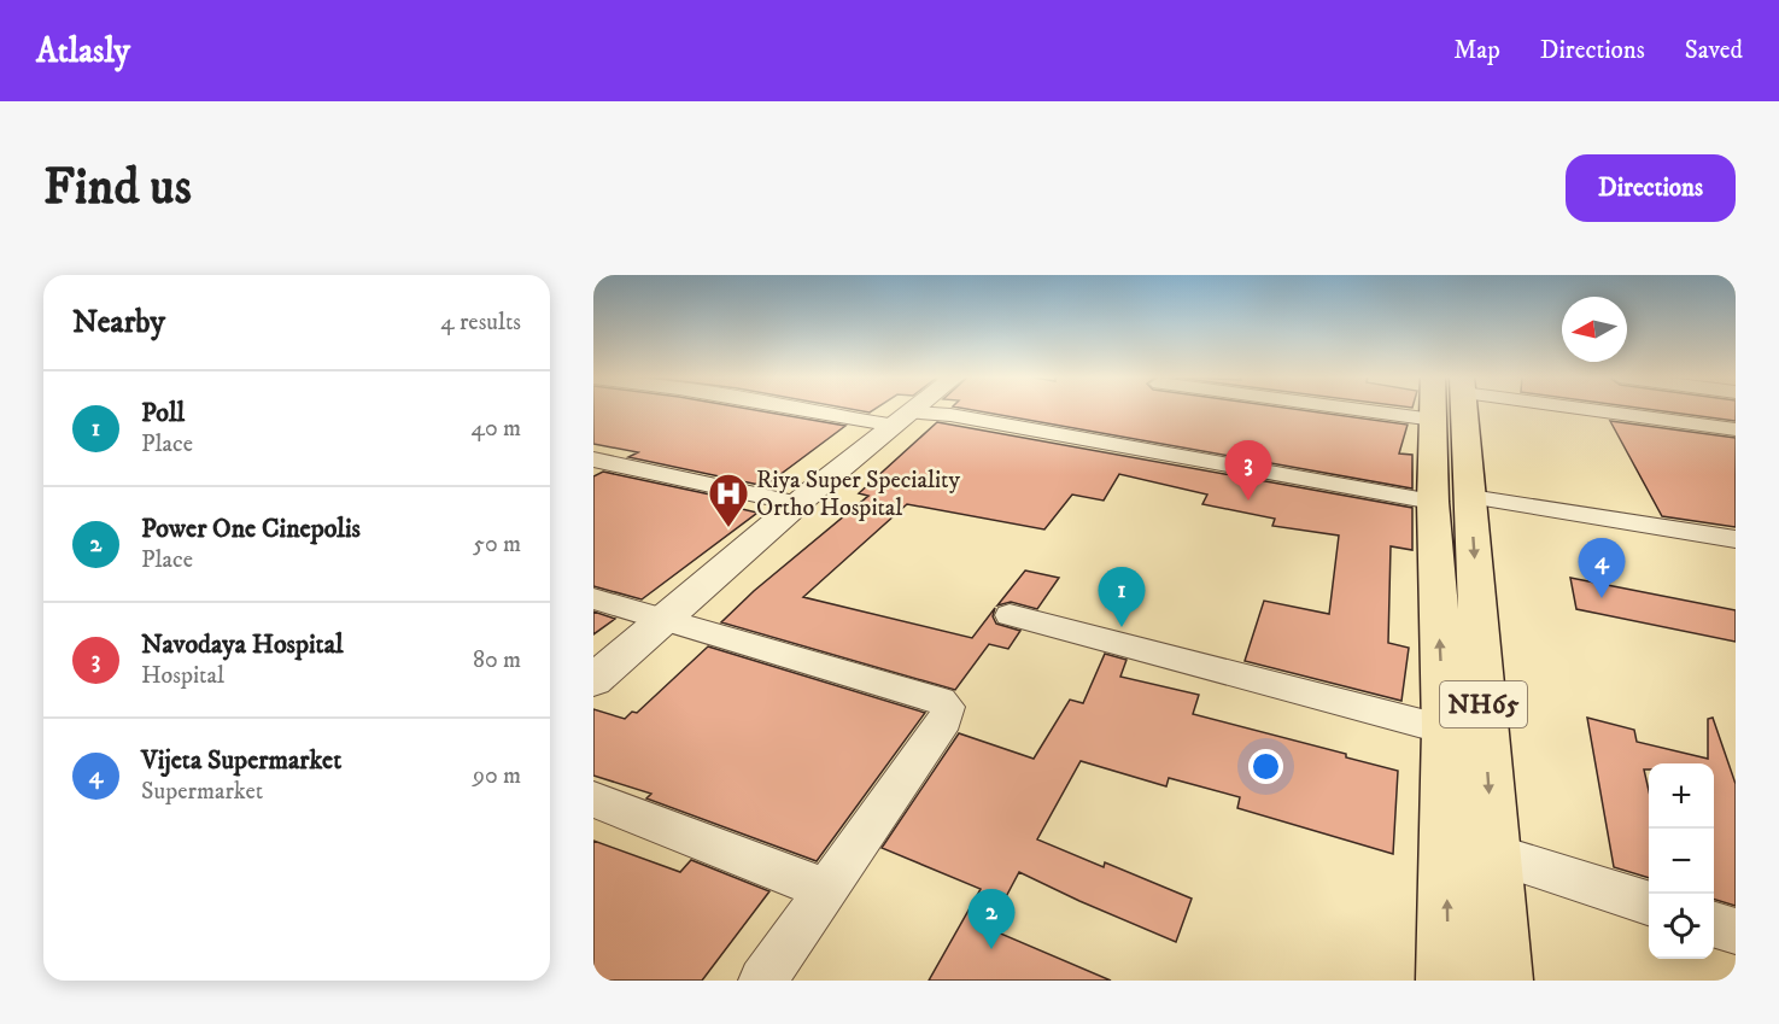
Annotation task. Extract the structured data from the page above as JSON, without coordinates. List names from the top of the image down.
{
  "streets": {
    "highway": ["NH65"]
  },
  "places": {
    "hospital": ["Riya Super Speciality Ortho Hospital"]
  },
  "north": "left",
  "page": {
    "header": "Atlasly",
    "nav": ["Map", "Directions", "Saved"],
    "buttons": "Directions",
    "title": "Find us",
    "heading": ["Nearby", "4 results"],
    "list": [
      {
        "mark": "1",
        "name": "Poll",
        "note": "Place",
        "value": "40 m"
      },
      {
        "mark": "2",
        "name": "Power One Cinepolis",
        "note": "Place",
        "value": "50 m"
      },
      {
        "mark": "3",
        "name": "Navodaya Hospital",
        "note": "Hospital",
        "value": "80 m"
      },
      {
        "mark": "4",
        "name": "Vijeta Supermarket",
        "note": "Supermarket",
        "value": "90 m"
      }
    ],
    "pins": [
      "3",
      "4",
      "1",
      "2"
    ],
    "map_buttons": ["+", "−"]
  }
}
